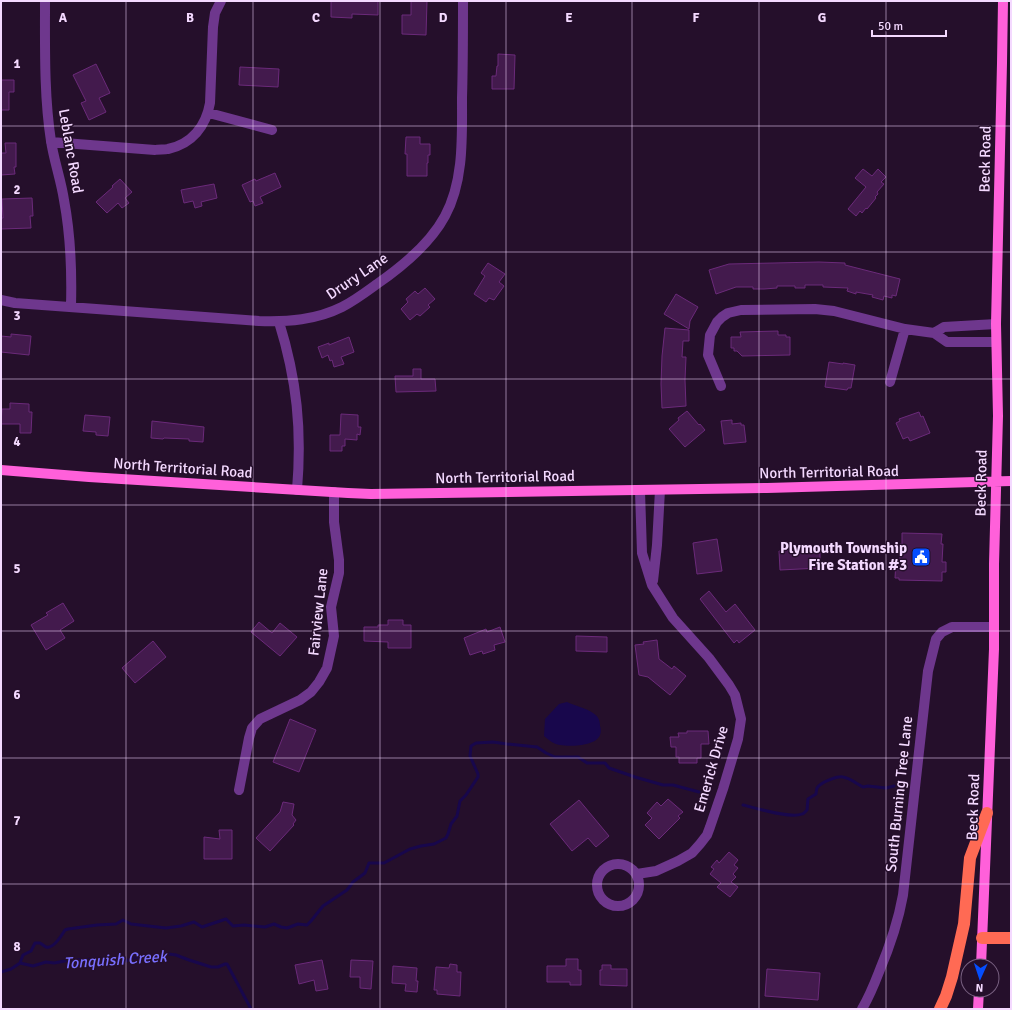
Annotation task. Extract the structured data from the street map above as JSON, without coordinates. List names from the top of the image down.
{
  "streets": {
    "main road": ["Beck Road", "North Territorial Road"],
    "street": [
      "Leblanc Road",
      "Drury Lane",
      "Fairview Lane",
      "Emerick Drive",
      "South Burning Tree Lane"
    ]
  },
  "crossings": [
    ["Leblanc Road", "Drury Lane"],
    ["Beck Road", "North Territorial Road"],
    ["Beck Road", "South Burning Tree Lane"],
    ["North Territorial Road", "Fairview Lane"],
    ["North Territorial Road", "Emerick Drive"]
  ],
  "water": ["Tonquish Creek"],
  "places": {
    "public building": ["Plymouth Township Fire Station #3"]
  },
  "scale_bar": "50 m",
  "north": "bottom",
  "grid": {
    "columns": [
      "A",
      "B",
      "C",
      "D",
      "E",
      "F",
      "G"
    ],
    "rows": [
      "1",
      "2",
      "3",
      "4",
      "5",
      "6",
      "7",
      "8"
    ]
  }
}
